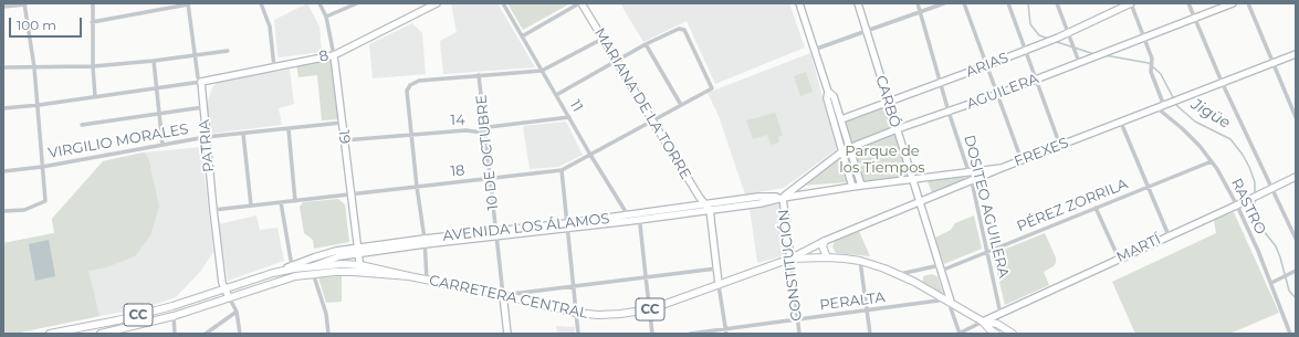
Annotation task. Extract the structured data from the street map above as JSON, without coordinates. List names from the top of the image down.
{
  "streets": {
    "main road": [
      "8",
      "ARIAS",
      "AGUILERA",
      "CARBÓ",
      "MARIANA DE LA TORRE",
      "19",
      "PATRIA",
      "10 DE OCTUBRE",
      "FREXES",
      "AVENIDA LOS ÁLAMOS",
      "MARTÍ",
      "CONSTITUCIÓN",
      "CARRETERA CENTRAL",
      "CC"
    ],
    "street": [
      "11",
      "14",
      "VIRGILIO MORALES",
      "18",
      "PÉREZ ZORRILA",
      "DOSITEO AGUILERA",
      "RASTRO",
      "PERALTA"
    ]
  },
  "crossings": [
    ["8", "19"],
    ["8", "PATRIA"],
    ["ARIAS", "CARBÓ"],
    ["ARIAS", "DOSITEO AGUILERA"],
    ["AGUILERA", "CARBÓ"],
    ["AGUILERA", "DOSITEO AGUILERA"],
    ["AGUILERA", "AVENIDA LOS ÁLAMOS"],
    ["AGUILERA", "CONSTITUCIÓN"],
    ["CARBÓ", "FREXES"],
    ["CARBÓ", "PÉREZ ZORRILA"],
    ["CARBÓ", "AVENIDA LOS ÁLAMOS"],
    ["CARBÓ", "CARRETERA CENTRAL"],
    ["MARIANA DE LA TORRE", "18"],
    ["MARIANA DE LA TORRE", "AVENIDA LOS ÁLAMOS"],
    ["11", "14"],
    ["11", "18"],
    ["11", "AVENIDA LOS ÁLAMOS"],
    ["14", "19"],
    ["14", "10 DE OCTUBRE"],
    ["19", "VIRGILIO MORALES"],
    ["19", "18"],
    ["19", "AVENIDA LOS ÁLAMOS"],
    ["19", "CARRETERA CENTRAL"],
    ["VIRGILIO MORALES", "PATRIA"],
    ["PATRIA", "18"],
    ["PATRIA", "CARRETERA CENTRAL"],
    ["10 DE OCTUBRE", "18"],
    ["10 DE OCTUBRE", "AVENIDA LOS ÁLAMOS"],
    ["10 DE OCTUBRE", "CARRETERA CENTRAL"],
    ["FREXES", "DOSITEO AGUILERA"],
    ["FREXES", "RASTRO"],
    ["FREXES", "AVENIDA LOS ÁLAMOS"],
    ["FREXES", "CONSTITUCIÓN"],
    ["FREXES", "CARRETERA CENTRAL"],
    ["PÉREZ ZORRILA", "DOSITEO AGUILERA"],
    ["PÉREZ ZORRILA", "RASTRO"],
    ["PÉREZ ZORRILA", "CARRETERA CENTRAL"],
    ["DOSITEO AGUILERA", "AVENIDA LOS ÁLAMOS"],
    ["DOSITEO AGUILERA", "MARTÍ"],
    ["RASTRO", "MARTÍ"],
    ["AVENIDA LOS ÁLAMOS", "CONSTITUCIÓN"],
    ["AVENIDA LOS ÁLAMOS", "CARRETERA CENTRAL"],
    ["MARTÍ", "CARRETERA CENTRAL"],
    ["CONSTITUCIÓN", "CARRETERA CENTRAL"],
    ["CONSTITUCIÓN", "PERALTA"]
  ],
  "water": ["Jigüe"],
  "parks": ["Parque de los Tiempos"],
  "scale_bar": "100 m"
}
